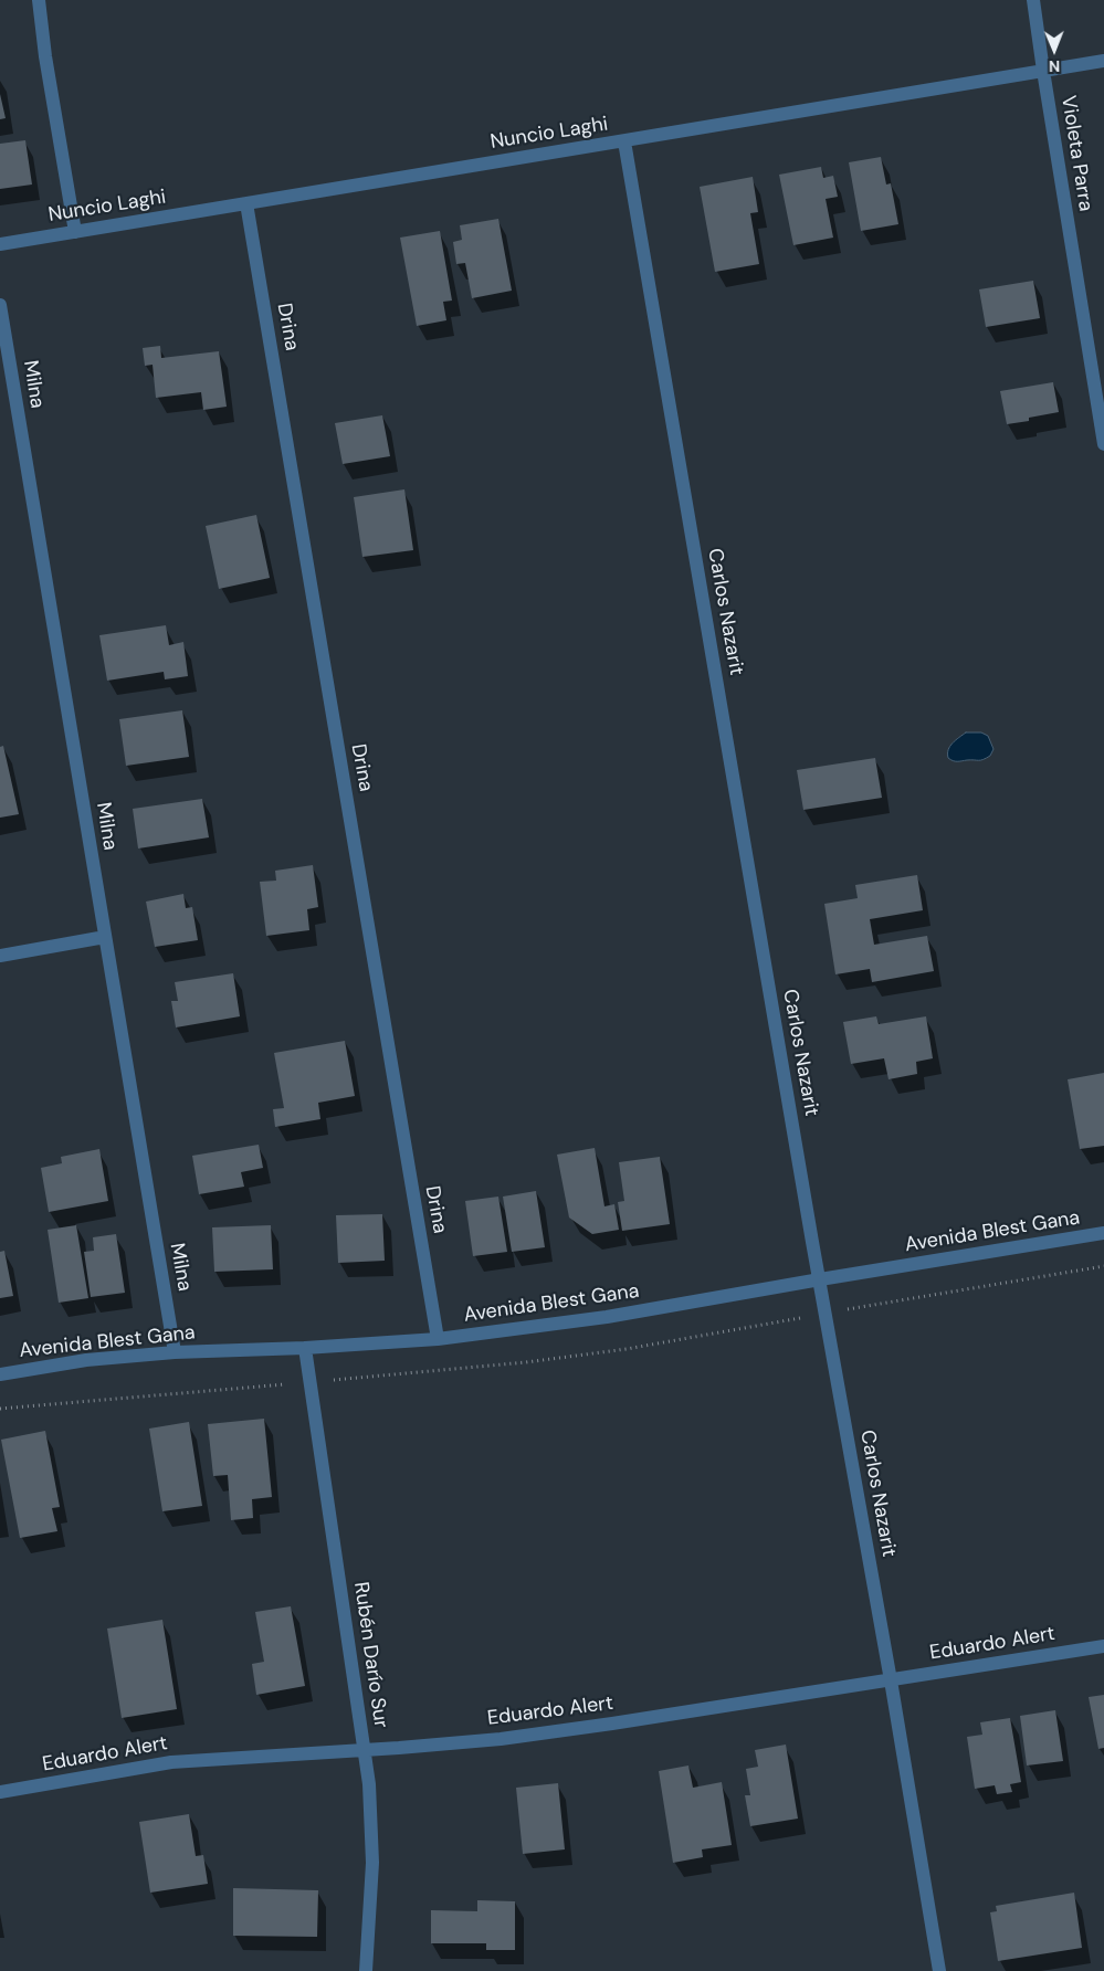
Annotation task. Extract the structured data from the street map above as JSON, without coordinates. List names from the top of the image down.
{
  "streets": {
    "street": [
      "Nuncio Laghi",
      "Violeta Parra",
      "Drina",
      "Milna",
      "Carlos Nazarit",
      "Avenida Blest Gana",
      "Eduardo Alert",
      "Rubén Darío Sur"
    ]
  },
  "crossings": [
    ["Nuncio Laghi", "Violeta Parra"],
    ["Nuncio Laghi", "Drina"],
    ["Nuncio Laghi", "Carlos Nazarit"],
    ["Drina", "Avenida Blest Gana"],
    ["Milna", "Avenida Blest Gana"],
    ["Carlos Nazarit", "Avenida Blest Gana"],
    ["Carlos Nazarit", "Eduardo Alert"],
    ["Avenida Blest Gana", "Rubén Darío Sur"],
    ["Eduardo Alert", "Rubén Darío Sur"]
  ],
  "north": "bottom"
}
